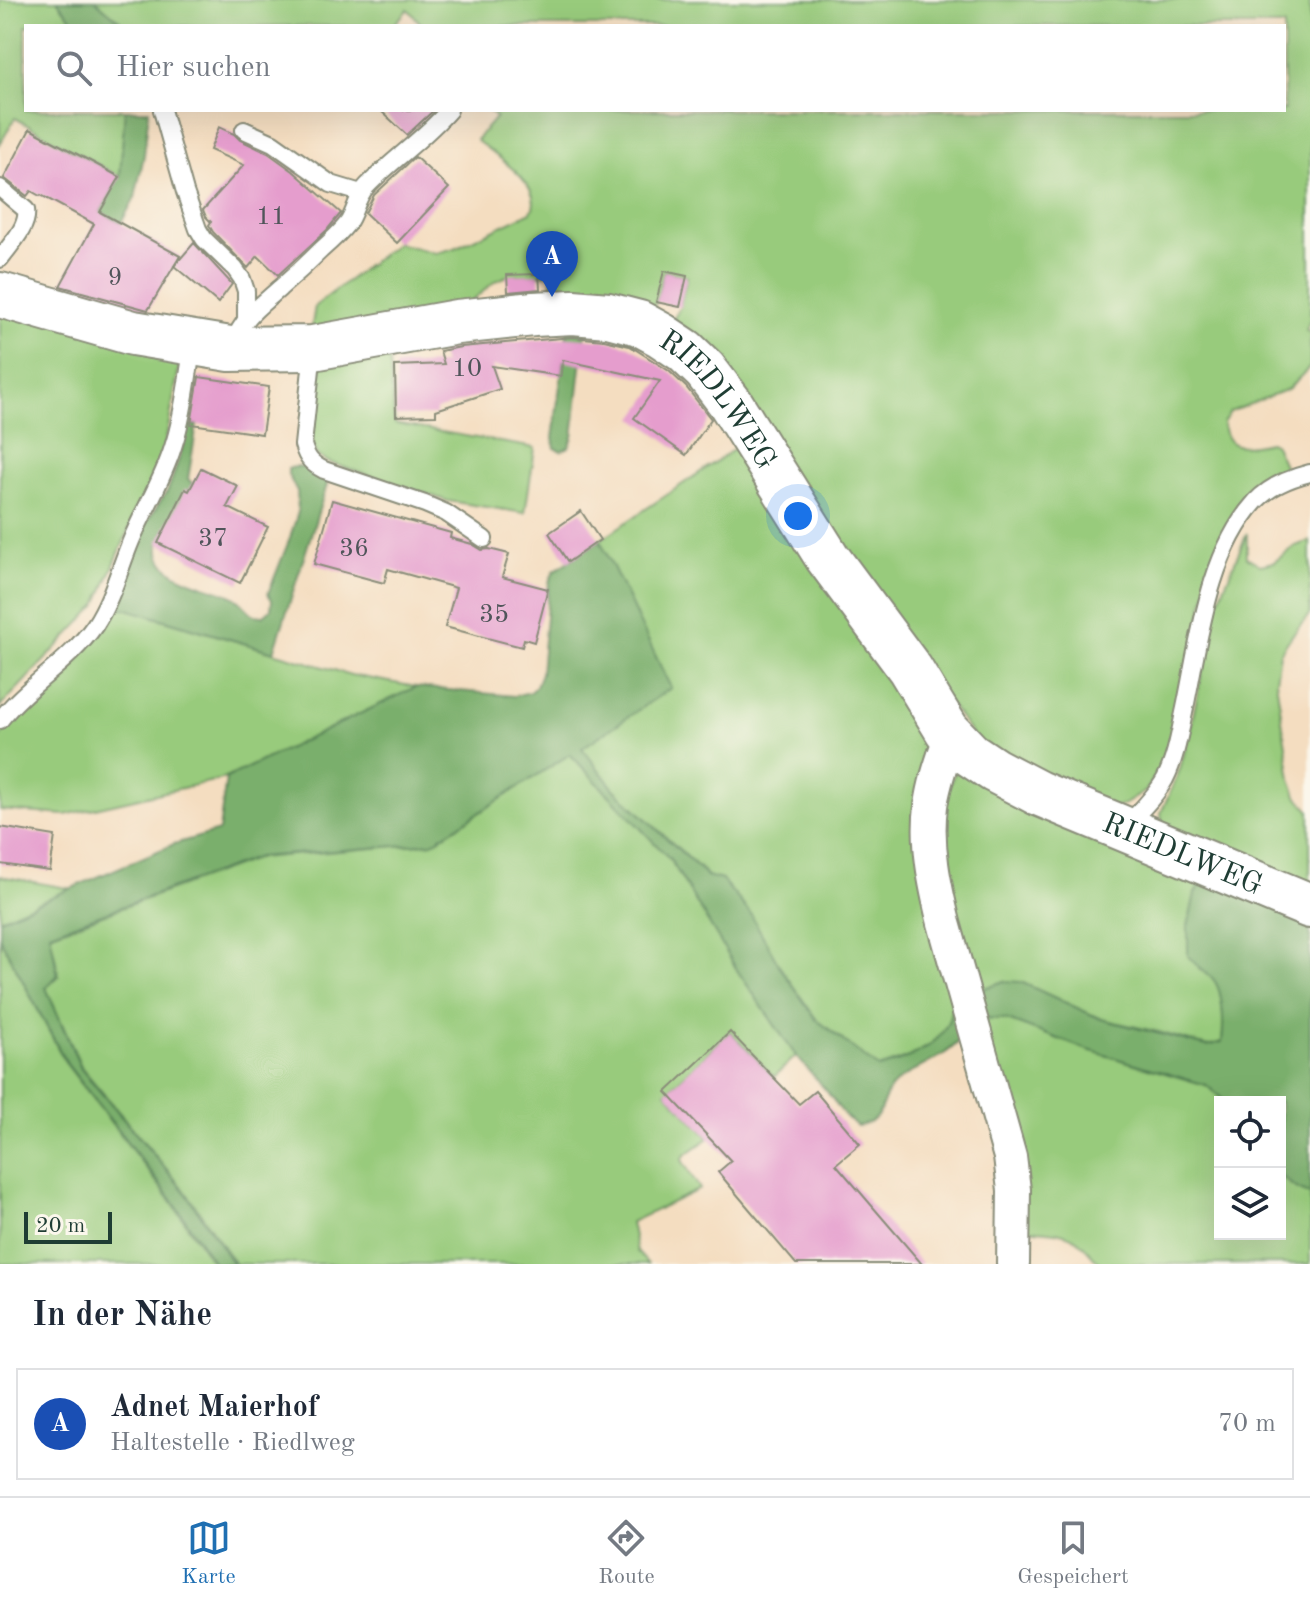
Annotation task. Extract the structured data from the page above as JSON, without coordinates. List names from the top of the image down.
{
  "streets": {
    "street": ["RIEDLWEG"]
  },
  "house_numbers": [
    "11",
    "9",
    "10",
    "37",
    "36",
    "35"
  ],
  "scale_bar": "20 m",
  "page": {
    "search": "Hier suchen",
    "pins": "A",
    "scale": "20 m",
    "heading": "In der Nähe",
    "list": [
      {
        "mark": "A",
        "name": "Adnet Maierhof",
        "note": "Haltestelle · Riedlweg",
        "value": "70 m"
      }
    ],
    "nav": ["Karte", "Route", "Gespeichert"]
  }
}
